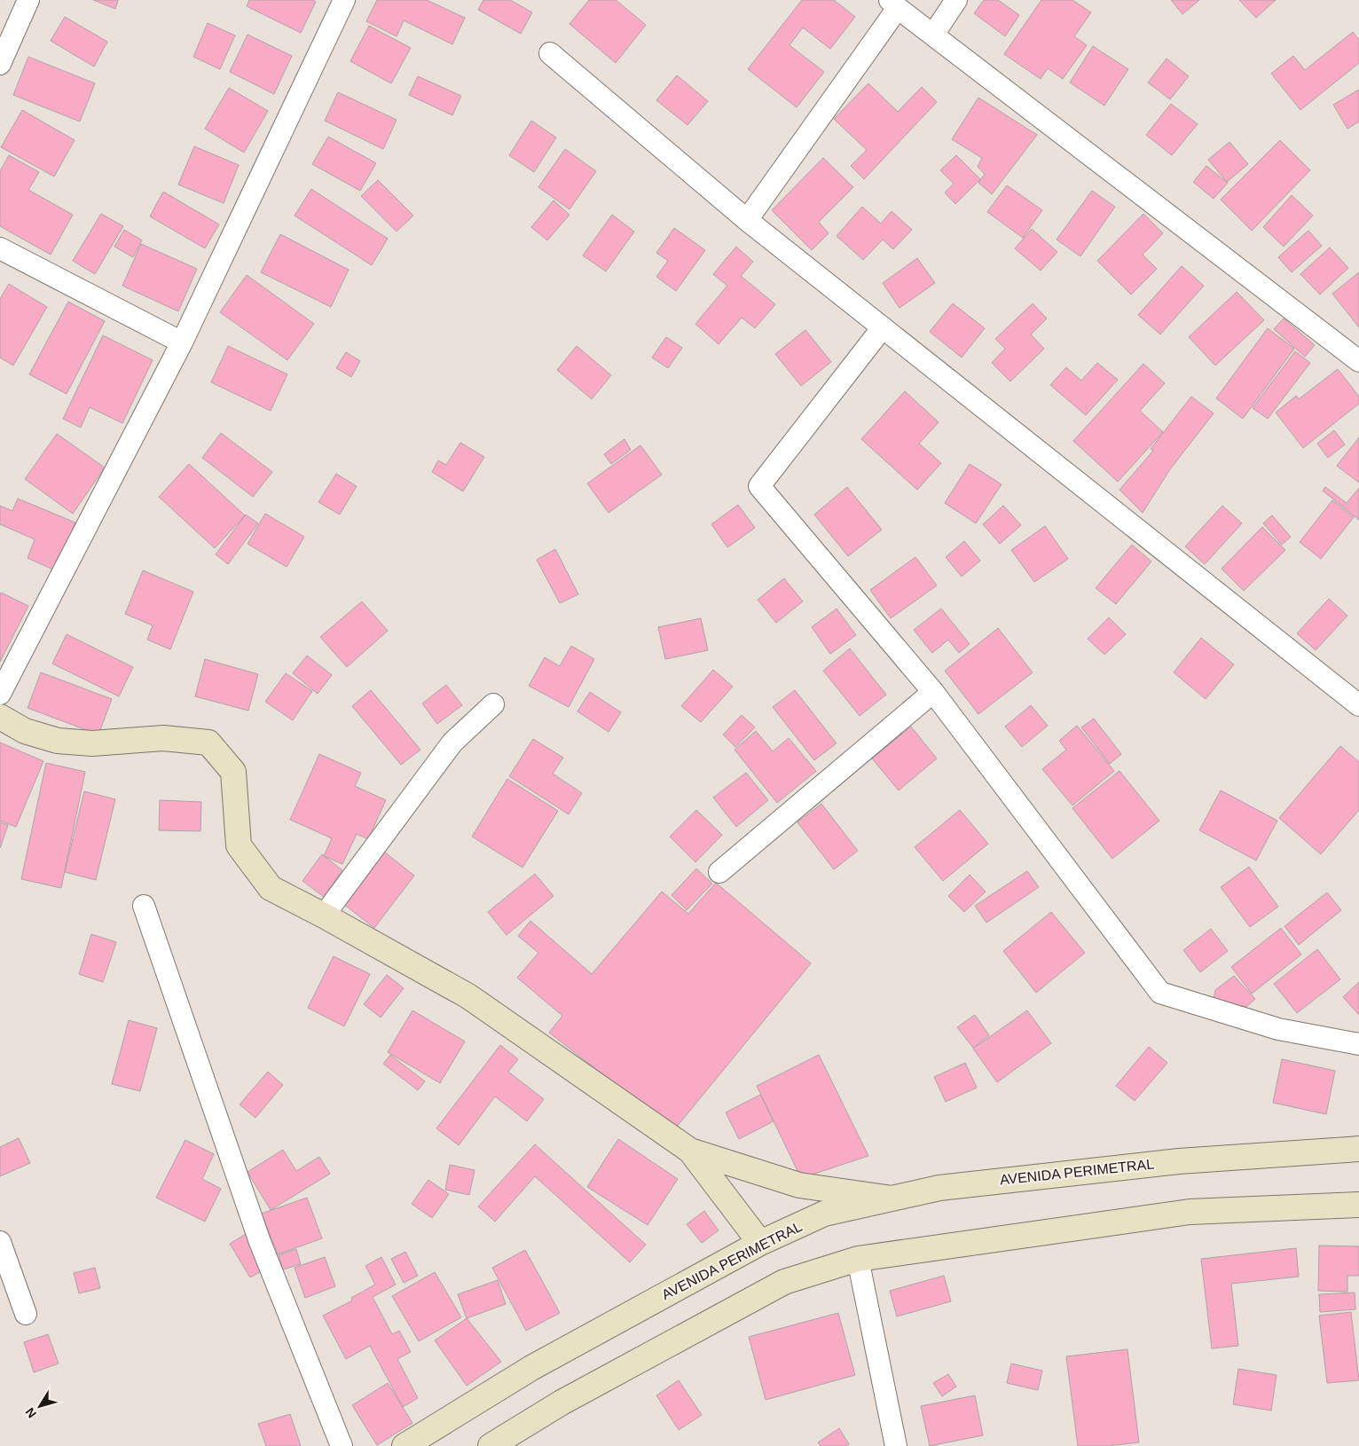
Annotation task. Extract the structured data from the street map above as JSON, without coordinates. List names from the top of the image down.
{
  "streets": {
    "main road": ["AVENIDA PERIMETRAL"]
  },
  "north": "bottom left"
}
